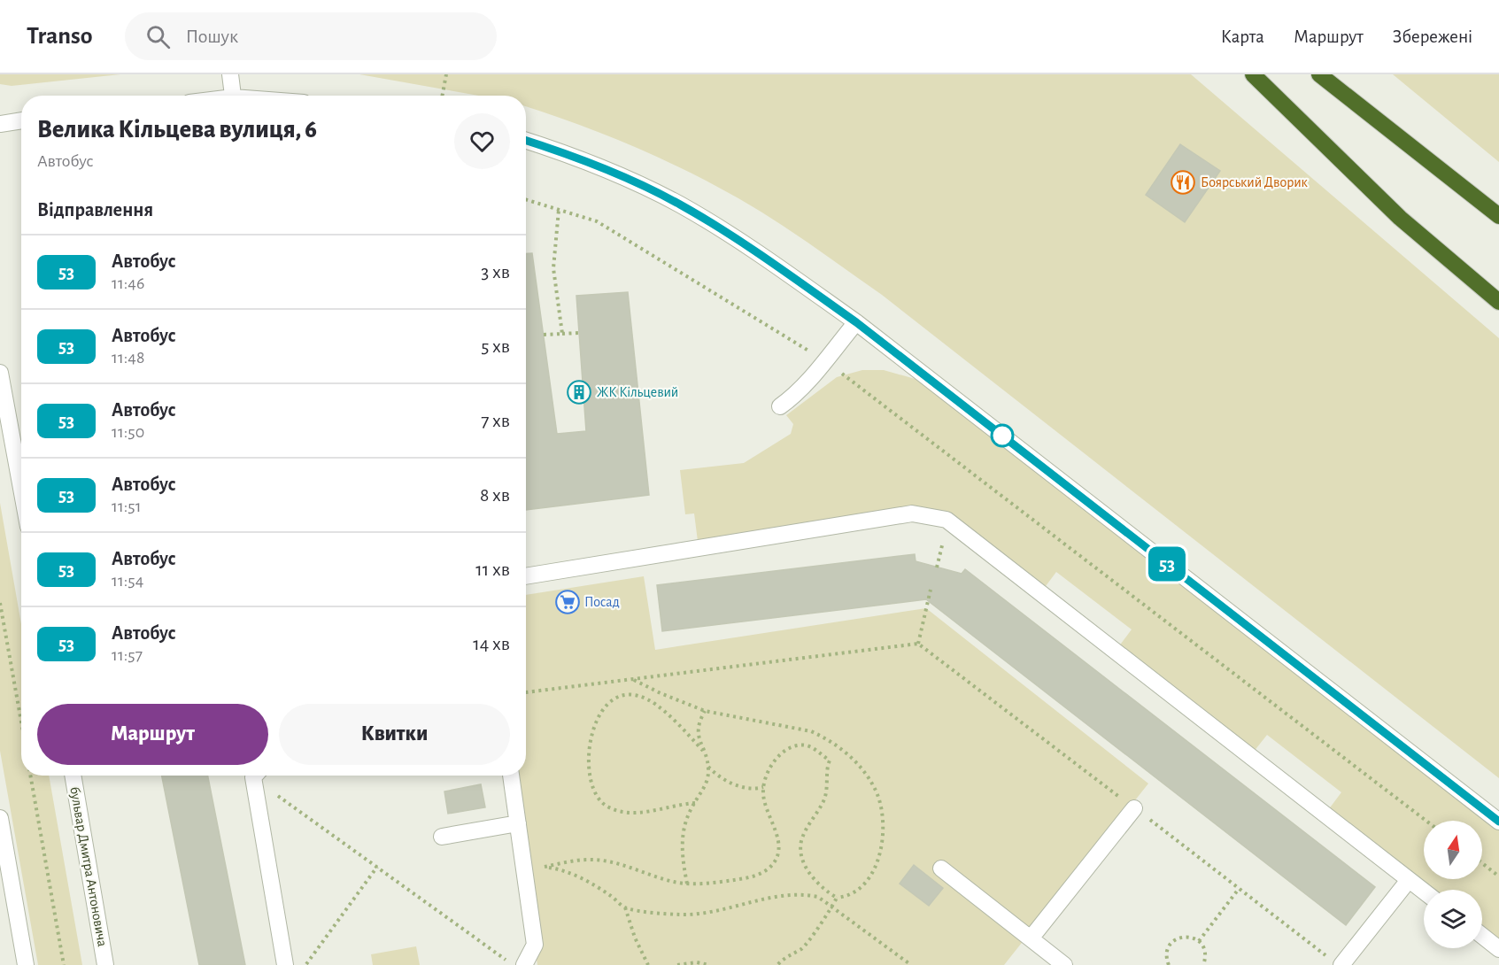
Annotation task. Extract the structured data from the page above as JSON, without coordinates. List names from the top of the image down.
{
  "streets": {
    "street": ["бульвар Дмитра Антоновича"]
  },
  "places": {
    "restaurant": ["Боярський Дворик"],
    "building": ["ЖК Кільцевий"],
    "supermarket": ["Посад"]
  },
  "lines": ["bus line 53"],
  "north": "top",
  "page": {
    "header": "Transo",
    "search": "Пошук",
    "nav": ["Карта", "Маршрут", "Збережені"],
    "on_map": "53",
    "heading": [
      ["Велика Кільцева вулиця, 6", "Автобус"],
      "Відправлення"
    ],
    "list": [
      {
        "mark": "53",
        "name": "Автобус",
        "note": "11:46",
        "value": "3 хв"
      },
      {
        "mark": "53",
        "name": "Автобус",
        "note": "11:48",
        "value": "5 хв"
      },
      {
        "mark": "53",
        "name": "Автобус",
        "note": "11:50",
        "value": "7 хв"
      },
      {
        "mark": "53",
        "name": "Автобус",
        "note": "11:51",
        "value": "8 хв"
      },
      {
        "mark": "53",
        "name": "Автобус",
        "note": "11:54",
        "value": "11 хв"
      },
      {
        "mark": "53",
        "name": "Автобус",
        "note": "11:57",
        "value": "14 хв"
      }
    ],
    "buttons": ["Маршрут", "Квитки"]
  }
}
